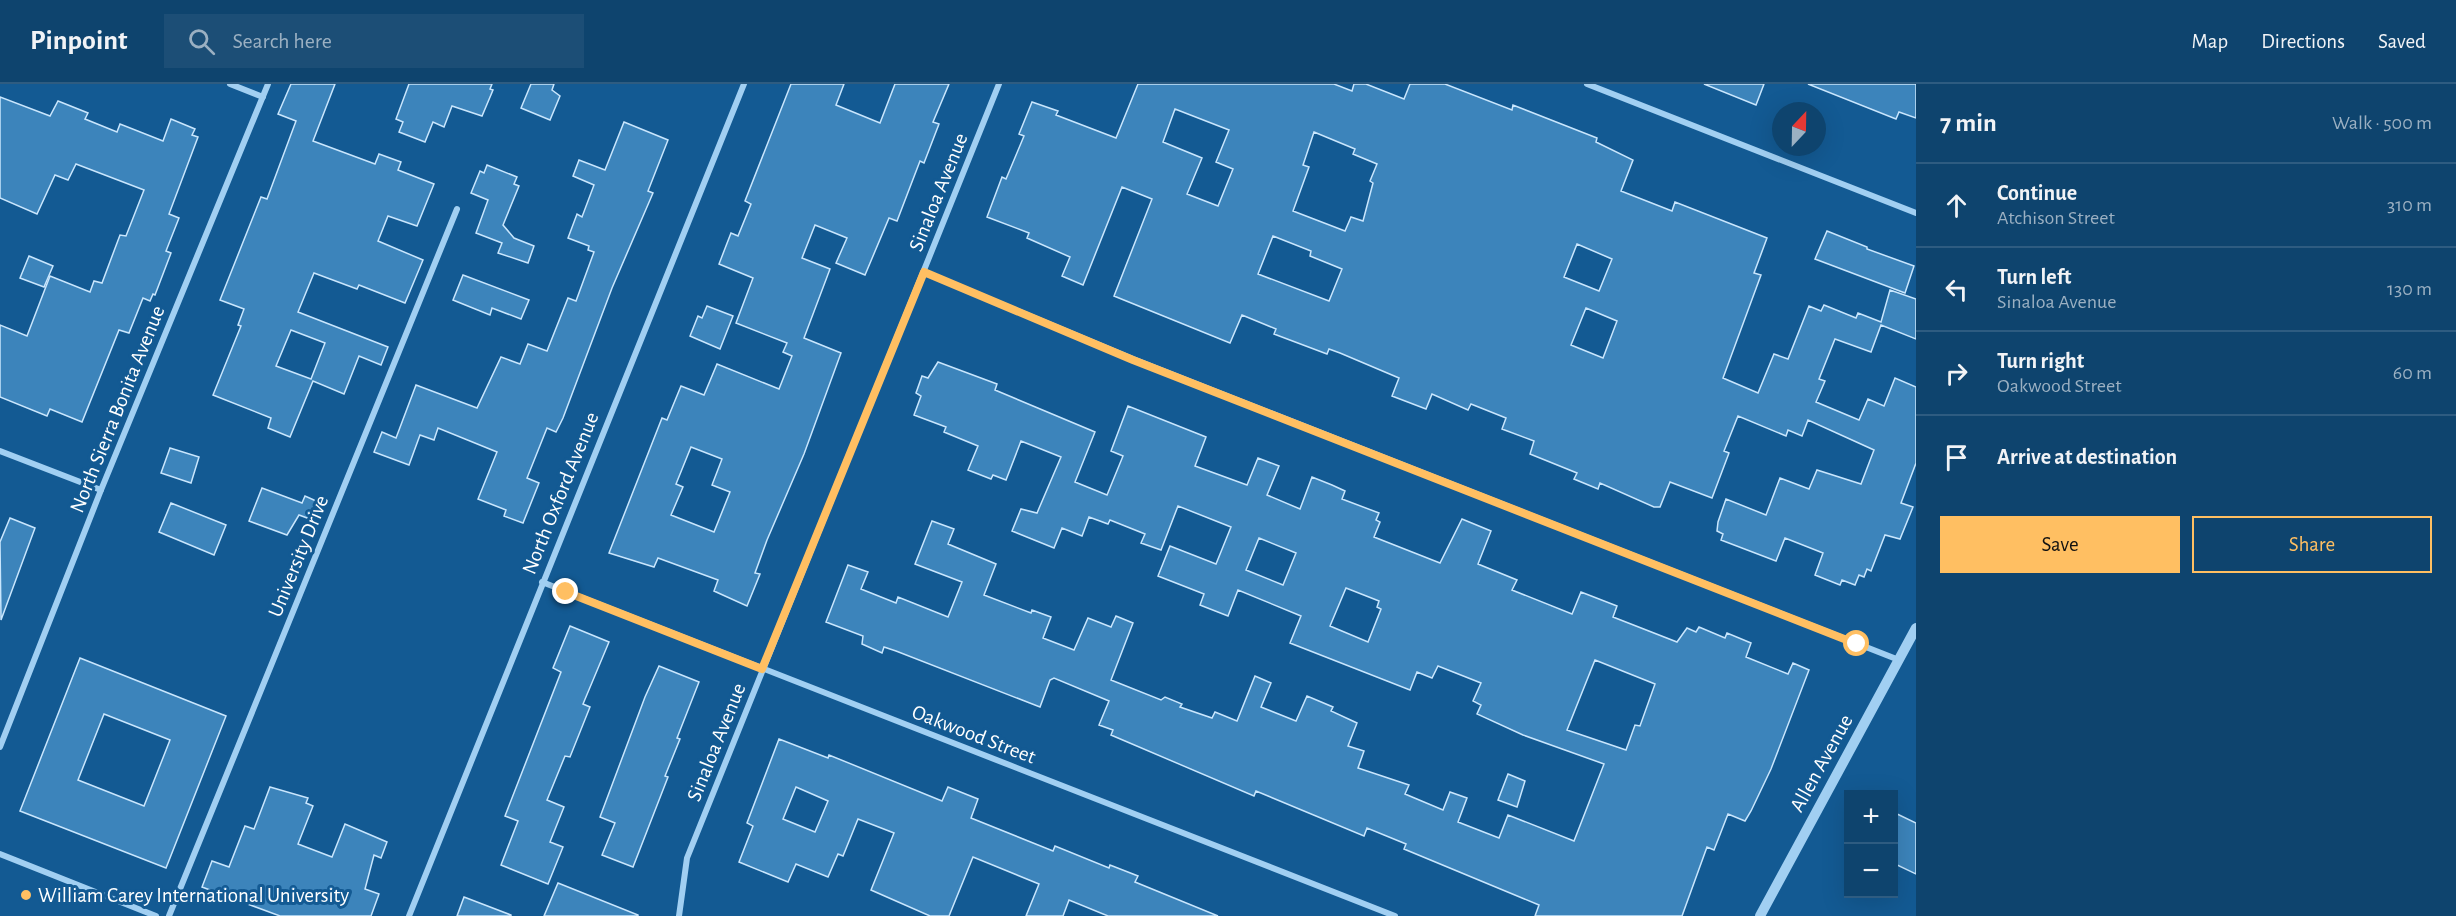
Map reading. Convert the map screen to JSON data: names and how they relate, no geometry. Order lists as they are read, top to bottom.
{
  "streets": {
    "street": [
      "Sinaloa Avenue",
      "North Sierra Bonita Avenue",
      "North Oxford Avenue",
      "University Drive",
      "Oakwood Street",
      "Allen Avenue"
    ]
  },
  "crossings": [
    ["Sinaloa Avenue", "Oakwood Street"],
    ["North Oxford Avenue", "Oakwood Street"]
  ],
  "places": ["William Carey International University"],
  "north": "top",
  "page": {
    "header": "Pinpoint",
    "search": "Search here",
    "nav": ["Map", "Directions", "Saved"],
    "heading": ["7 min", "Walk · 500 m"],
    "list": [
      ["Continue", "Atchison Street", "310 m"],
      ["Turn left", "Sinaloa Avenue", "130 m"],
      ["Turn right", "Oakwood Street", "60 m"],
      "Arrive at destination"
    ],
    "buttons": ["Save", "Share"],
    "map_buttons": ["+", "−"]
  }
}
